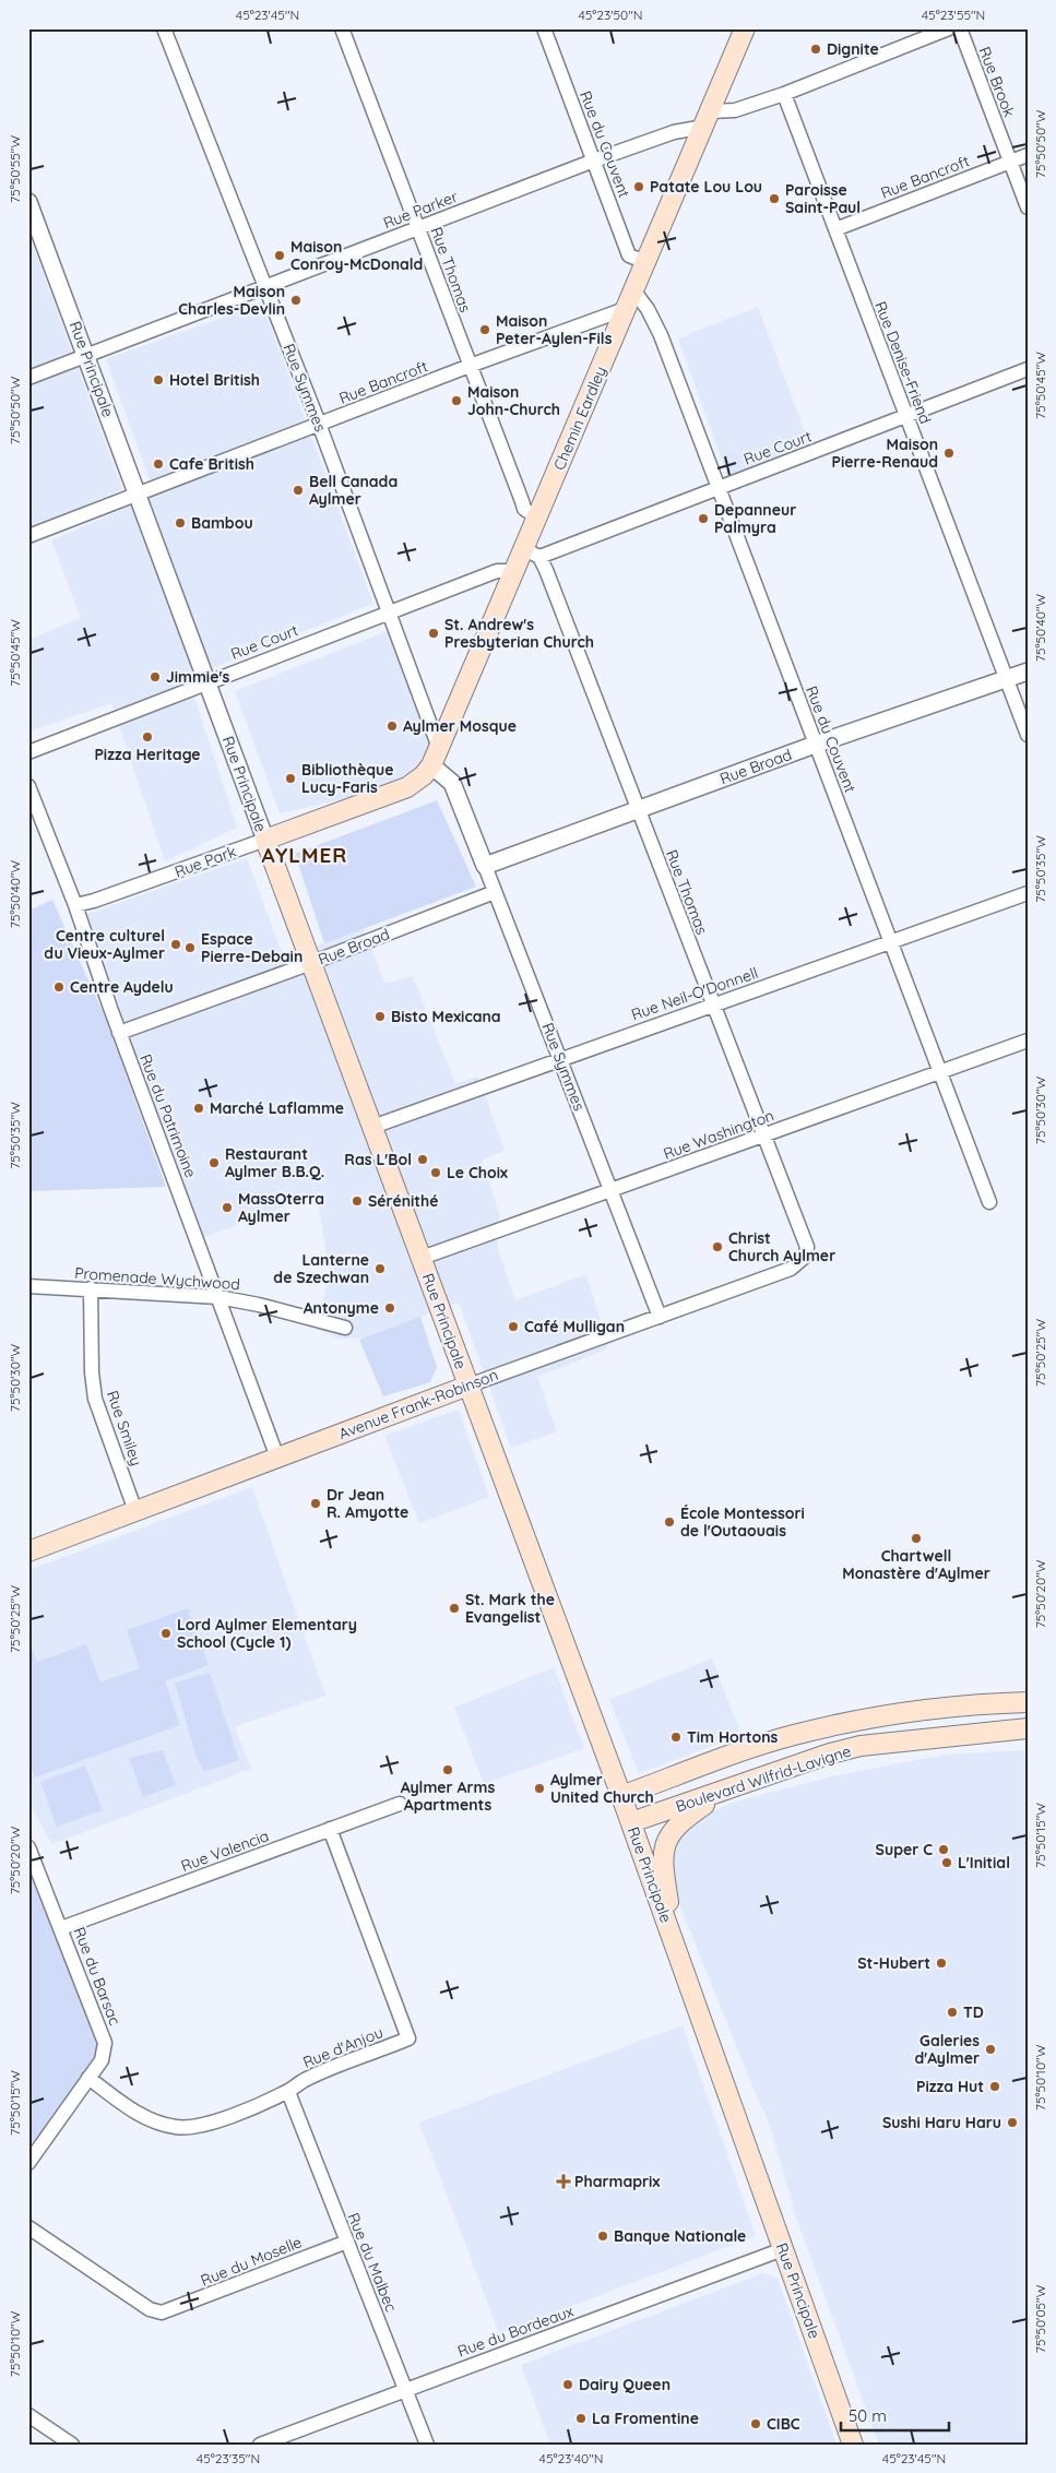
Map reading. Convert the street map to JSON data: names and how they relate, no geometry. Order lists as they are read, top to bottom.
{
  "streets": {
    "main road": [
      "Rue Principale",
      "Chemin Eardley",
      "Rue Park",
      "Avenue Frank-Robinson",
      "Boulevard Wilfrid-Lavigne"
    ],
    "street": [
      "Rue Brook",
      "Rue du Couvent",
      "Rue Bancroft",
      "Rue Parker",
      "Rue Thomas",
      "Rue Denise-Friend",
      "Rue Symmes",
      "Rue Court",
      "Rue Broad",
      "Rue Neil-O'Donnell",
      "Rue du Patrimoine",
      "Rue Washington",
      "Promenade Wychwood",
      "Rue Smiley",
      "Rue Valencia",
      "Rue du Barsac",
      "Rue d'Anjou",
      "Rue du Moselle",
      "Rue du Malbec",
      "Rue du Bordeaux"
    ]
  },
  "crossings": [
    ["Rue Brook", "Rue Bancroft"],
    ["Rue du Couvent", "Rue Bancroft"],
    ["Rue du Couvent", "Rue Parker"],
    ["Rue du Couvent", "Chemin Eardley"],
    ["Rue du Couvent", "Rue Court"],
    ["Rue du Couvent", "Rue Broad"],
    ["Rue du Couvent", "Rue Neil-O'Donnell"],
    ["Rue du Couvent", "Rue Washington"],
    ["Rue Bancroft", "Rue Thomas"],
    ["Rue Bancroft", "Rue Denise-Friend"],
    ["Rue Bancroft", "Rue Principale"],
    ["Rue Bancroft", "Rue Symmes"],
    ["Rue Bancroft", "Chemin Eardley"],
    ["Rue Parker", "Rue Thomas"],
    ["Rue Parker", "Rue Denise-Friend"],
    ["Rue Parker", "Rue Principale"],
    ["Rue Parker", "Rue Symmes"],
    ["Rue Parker", "Chemin Eardley"],
    ["Rue Thomas", "Chemin Eardley"],
    ["Rue Thomas", "Rue Court"],
    ["Rue Thomas", "Rue Broad"],
    ["Rue Thomas", "Rue Neil-O'Donnell"],
    ["Rue Thomas", "Rue Washington"],
    ["Rue Thomas", "Avenue Frank-Robinson"],
    ["Rue Denise-Friend", "Rue Court"],
    ["Rue Denise-Friend", "Rue Broad"],
    ["Rue Principale", "Rue Court"],
    ["Rue Principale", "Rue Broad"],
    ["Rue Principale", "Rue Park"],
    ["Rue Principale", "Rue Neil-O'Donnell"],
    ["Rue Principale", "Rue Washington"],
    ["Rue Principale", "Avenue Frank-Robinson"],
    ["Rue Principale", "Boulevard Wilfrid-Lavigne"],
    ["Rue Principale", "Rue du Bordeaux"],
    ["Rue Symmes", "Chemin Eardley"],
    ["Rue Symmes", "Rue Court"],
    ["Rue Symmes", "Rue Broad"],
    ["Rue Symmes", "Rue Park"],
    ["Rue Symmes", "Rue Neil-O'Donnell"],
    ["Rue Symmes", "Rue Washington"],
    ["Rue Symmes", "Avenue Frank-Robinson"],
    ["Chemin Eardley", "Rue Court"],
    ["Chemin Eardley", "Rue Park"],
    ["Rue Broad", "Rue du Patrimoine"],
    ["Rue Park", "Rue du Patrimoine"],
    ["Rue du Patrimoine", "Promenade Wychwood"],
    ["Rue du Patrimoine", "Avenue Frank-Robinson"],
    ["Promenade Wychwood", "Rue Smiley"],
    ["Avenue Frank-Robinson", "Rue Smiley"],
    ["Rue Valencia", "Rue du Barsac"],
    ["Rue Valencia", "Rue d'Anjou"],
    ["Rue du Barsac", "Rue d'Anjou"],
    ["Rue d'Anjou", "Rue du Malbec"],
    ["Rue du Moselle", "Rue du Malbec"],
    ["Rue du Malbec", "Rue du Bordeaux"]
  ],
  "districts": ["AYLMER"],
  "places": {
    "other": [
      "Dignite",
      "Patate Lou Lou",
      "Paroisse Saint-Paul",
      "Maison Conroy-McDonald",
      "Maison Charles-Devlin",
      "Maison Peter-Aylen-Fils",
      "Hotel British",
      "Maison John-Church",
      "Maison Pierre-Renaud",
      "Cafe British",
      "Bell Canada Aylmer",
      "Depanneur Palmyra",
      "Bambou",
      "St. Andrew's Presbyterian Church",
      "Jimmie's",
      "Aylmer Mosque",
      "Pizza Heritage",
      "Bibliothèque Lucy-Faris",
      "Centre culturel du Vieux-Aylmer",
      "Espace Pierre-Debain",
      "Centre Aydelu",
      "Bisto Mexicana",
      "Marché Laflamme",
      "Ras L'Bol",
      "Restaurant Aylmer B.B.Q.",
      "Le Choix",
      "Sérénithé",
      "MassOterra Aylmer",
      "Christ Church Aylmer",
      "Lanterne de Szechwan",
      "Antonyme",
      "Café Mulligan",
      "Dr Jean R. Amyotte",
      "École Montessori de l'Outaouais",
      "Chartwell Monastère d'Aylmer",
      "St. Mark the Evangelist",
      "Lord Aylmer Elementary School (Cycle 1)",
      "Tim Hortons",
      "Aylmer Arms Apartments",
      "Aylmer United Church",
      "Super C",
      "L'Initial",
      "St-Hubert",
      "TD",
      "Galeries d'Aylmer",
      "Pizza Hut",
      "Sushi Haru Haru",
      "Banque Nationale",
      "Dairy Queen",
      "La Fromentine",
      "CIBC"
    ],
    "health": ["Pharmaprix"]
  },
  "scale_bar": "50 m",
  "coordinates": [
    "45°23'45\"N",
    "45°23'50\"N",
    "45°23'55\"N",
    "75°50'50\"W",
    "75°50'55\"W",
    "75°50'45\"W",
    "75°50'40\"W",
    "75°50'35\"W",
    "75°50'30\"W",
    "75°50'25\"W",
    "75°50'20\"W",
    "75°50'15\"W",
    "75°50'10\"W",
    "75°50'05\"W",
    "45°23'35\"N",
    "45°23'40\"N"
  ]
}
